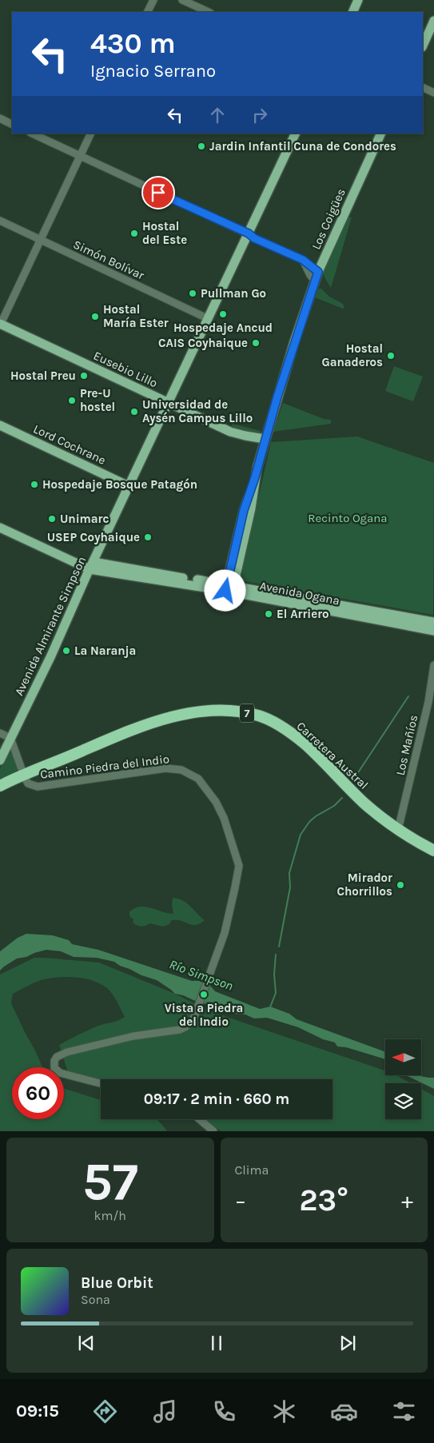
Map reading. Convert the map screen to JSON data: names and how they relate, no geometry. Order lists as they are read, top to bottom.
{
  "streets": {
    "highway": ["7", "Carretera Austral"],
    "main road": [
      "Los Coigües",
      "Eusebio Lillo",
      "Lord Cochrane",
      "Avenida Ogana",
      "Avenida Almirante Simpson"
    ],
    "street": ["Simón Bolívar", "Los Mañíos", "Camino Piedra del Indio"]
  },
  "crossings": [
    ["Los Coigües", "Eusebio Lillo"],
    ["Los Coigües", "Avenida Ogana"],
    ["Simón Bolívar", "Avenida Almirante Simpson"],
    ["Eusebio Lillo", "Avenida Almirante Simpson"],
    ["Lord Cochrane", "Avenida Almirante Simpson"],
    ["Avenida Ogana", "Avenida Almirante Simpson"],
    ["Los Mañíos", "Carretera Austral"],
    ["Carretera Austral", "Camino Piedra del Indio"]
  ],
  "water": ["Río Simpson"],
  "parks": ["Recinto Ogana"],
  "places": [
    "Jardin Infantil Cuna de Condores",
    "Hostal del Este",
    "Pullman Go",
    "Hospedaje Ancud",
    "Hostal María Ester",
    "CAIS Coyhaique",
    "Hostal Ganaderos",
    "Hostal Preu",
    "Pre-U hostel",
    "Universidad de Aysén Campus Lillo",
    "Hospedaje Bosque Patagón",
    "Unimarc",
    "USEP Coyhaique",
    "El Arriero",
    "La Naranja",
    "Mirador Chorrillos",
    "Vista a Piedra del Indio"
  ],
  "north": "left",
  "page": {
    "turn": ["430 m", "Ignacio Serrano"],
    "limit": "60",
    "trip": "09:17 · 2 min · 660 m",
    "tile": [
      ["57", "km/h"],
      "Clima"
    ],
    "heat": ["−", "23°", "+"],
    "song": ["Blue Orbit", "Sona"],
    "tabs": "09:15"
  }
}
